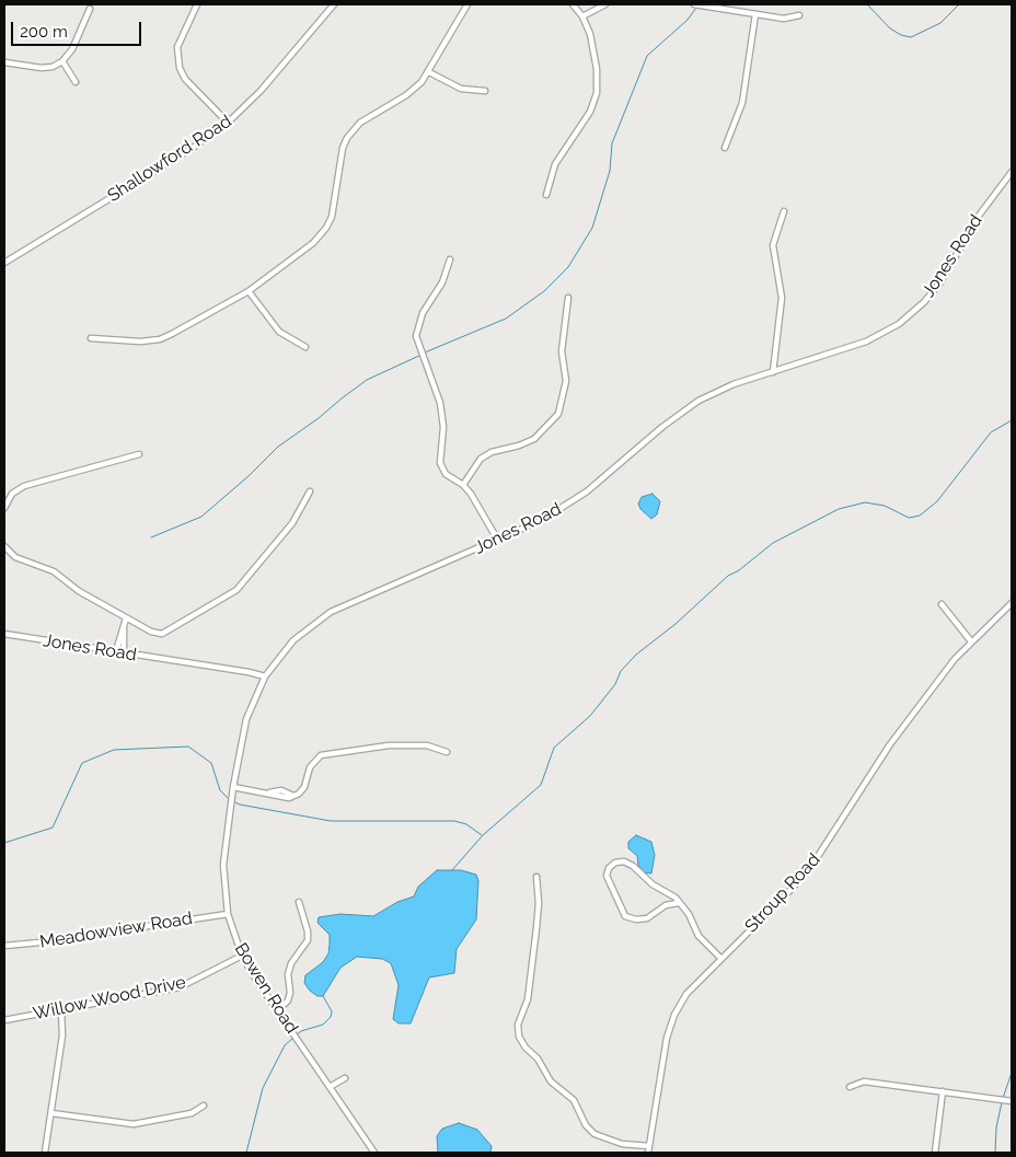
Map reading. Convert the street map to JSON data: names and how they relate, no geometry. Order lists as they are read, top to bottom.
{
  "streets": {
    "street": [
      "Shallowford Road",
      "Jones Road",
      "Stroup Road",
      "Meadowview Road",
      "Bowen Road",
      "Willow Wood Drive"
    ]
  },
  "crossings": [
    ["Jones Road", "Bowen Road"],
    ["Meadowview Road", "Bowen Road"],
    ["Bowen Road", "Willow Wood Drive"]
  ],
  "scale_bar": "200 m"
}
